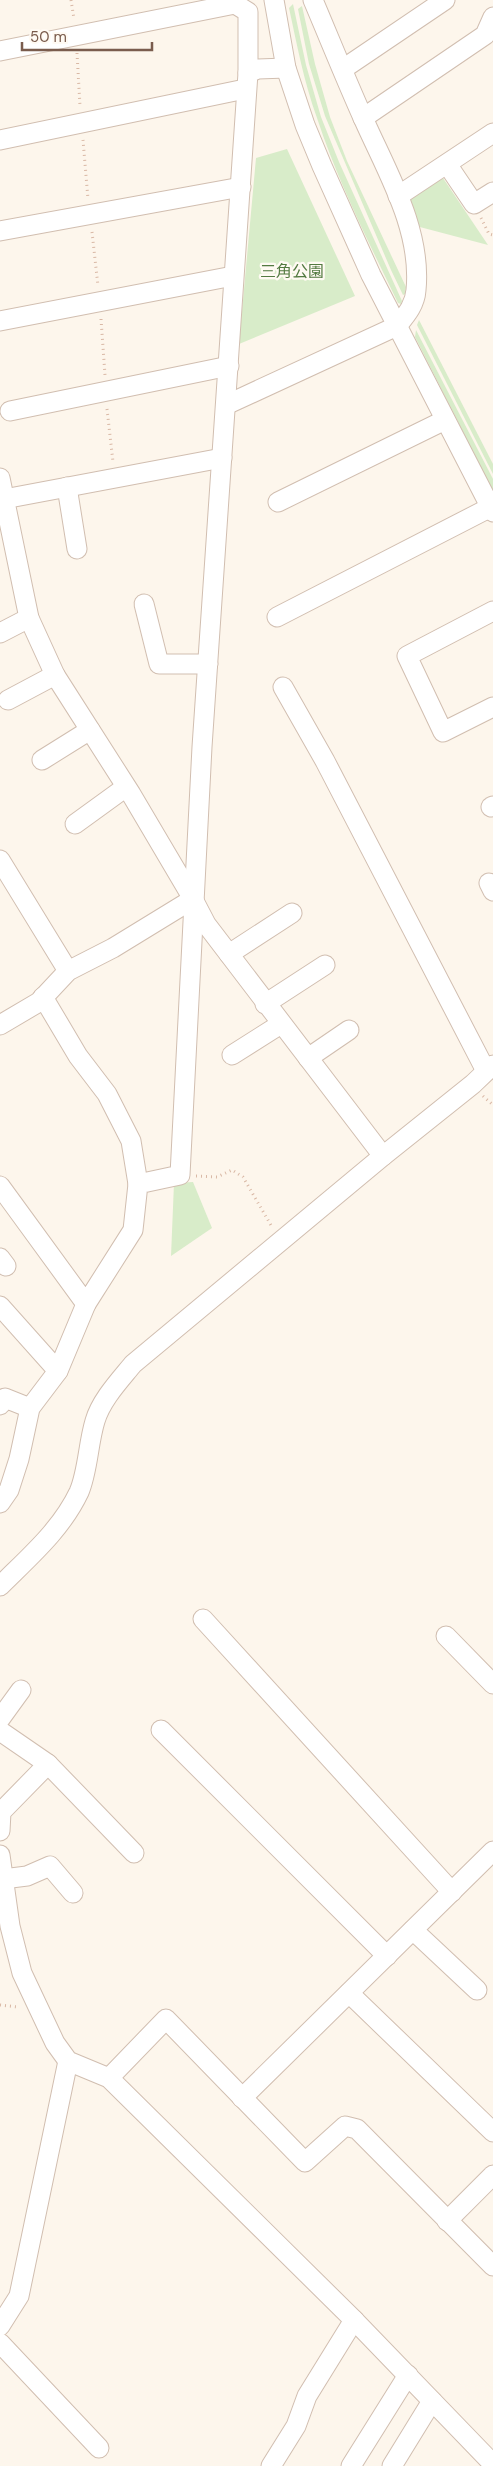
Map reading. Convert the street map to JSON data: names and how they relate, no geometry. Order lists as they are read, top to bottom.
{
  "parks": ["三角公園"],
  "scale_bar": "50 m"
}
